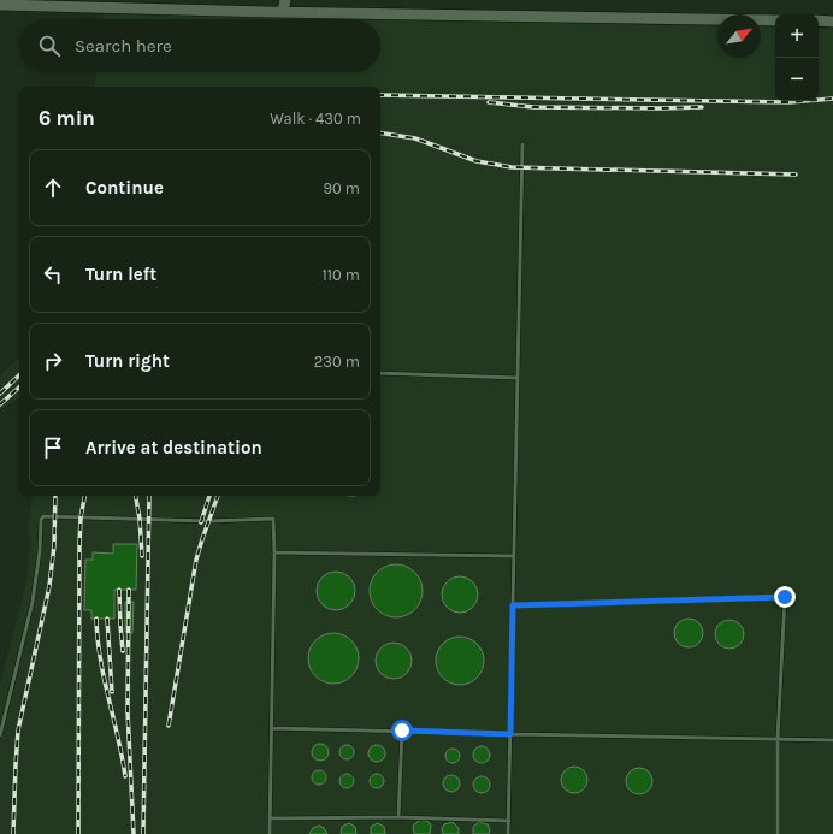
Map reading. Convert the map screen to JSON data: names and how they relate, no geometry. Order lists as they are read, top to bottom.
{
  "north": "top right",
  "page": {
    "map_buttons": ["+", "−"],
    "search": "Search here",
    "heading": ["6 min", "Walk · 430 m"],
    "list": [
      ["Continue", "90 m"],
      ["Turn left", "110 m"],
      ["Turn right", "230 m"],
      "Arrive at destination"
    ]
  }
}
